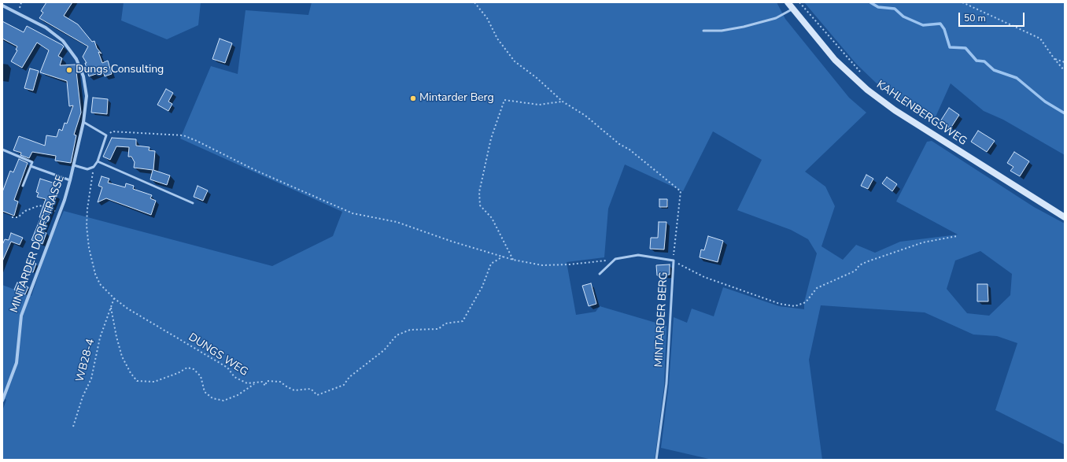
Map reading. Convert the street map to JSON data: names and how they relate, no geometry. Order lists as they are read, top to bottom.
{
  "streets": {
    "street": ["KAHLENBERGSWEG", "MINTARDER DORFSTRASSE"],
    "lane": ["MINTARDER BERG"],
    "path": ["DUNGS WEG", "WB28-4"]
  },
  "crossings": [
    ["MINTARDER DORFSTRASSE", "DUNGS WEG"],
    ["DUNGS WEG", "WB28-4"]
  ],
  "places": ["Dungs Consulting", "Mintarder Berg"],
  "scale_bar": "50 m"
}
